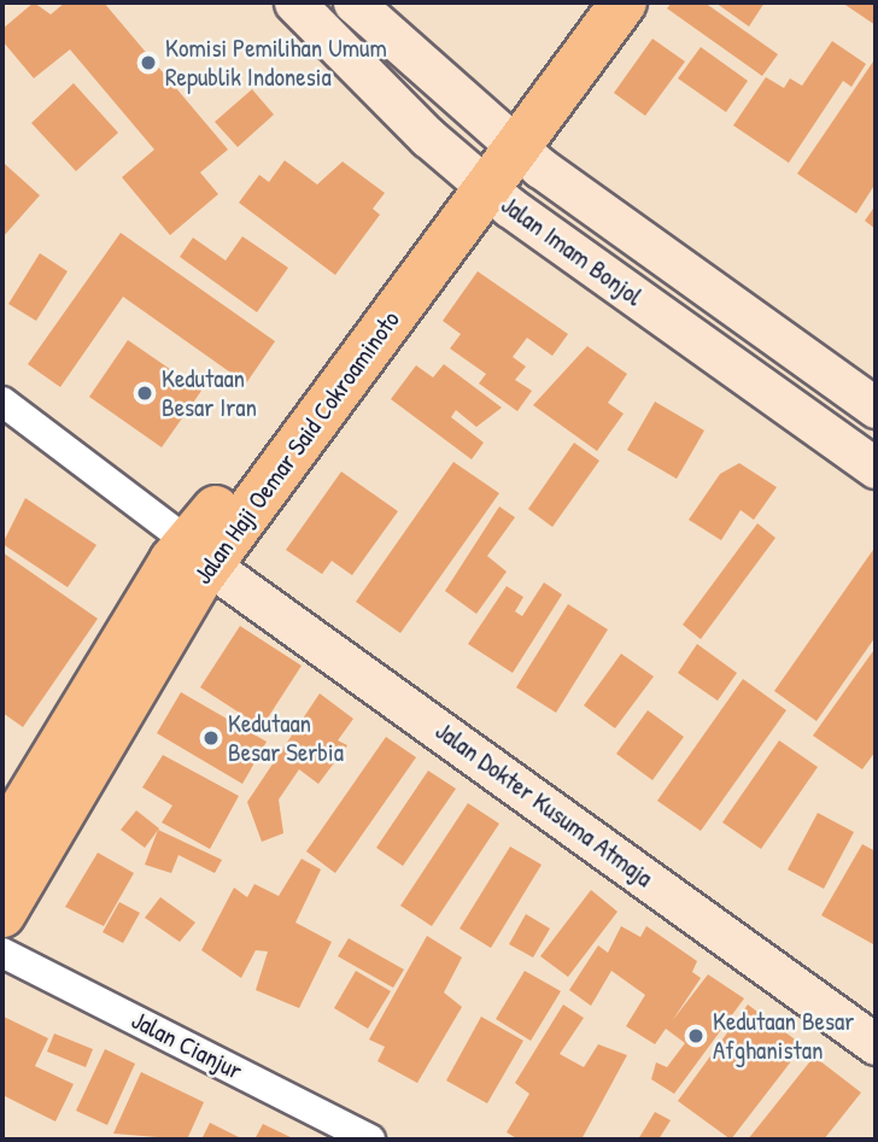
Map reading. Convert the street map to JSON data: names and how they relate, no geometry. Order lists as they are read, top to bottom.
{
  "streets": {
    "main road": ["Jalan Imam Bonjol", "Jalan Haji Oemar Said Cokroaminoto", "Jalan Dokter Kusuma Atmaja"],
    "street": ["Jalan Cianjur"]
  },
  "crossings": [
    ["Jalan Imam Bonjol", "Jalan Haji Oemar Said Cokroaminoto"],
    ["Jalan Haji Oemar Said Cokroaminoto", "Jalan Dokter Kusuma Atmaja"]
  ],
  "places": [
    "Komisi Pemilihan Umum Republik Indonesia",
    "Kedutaan Besar Iran",
    "Kedutaan Besar Serbia",
    "Kedutaan Besar Afghanistan"
  ]
}
